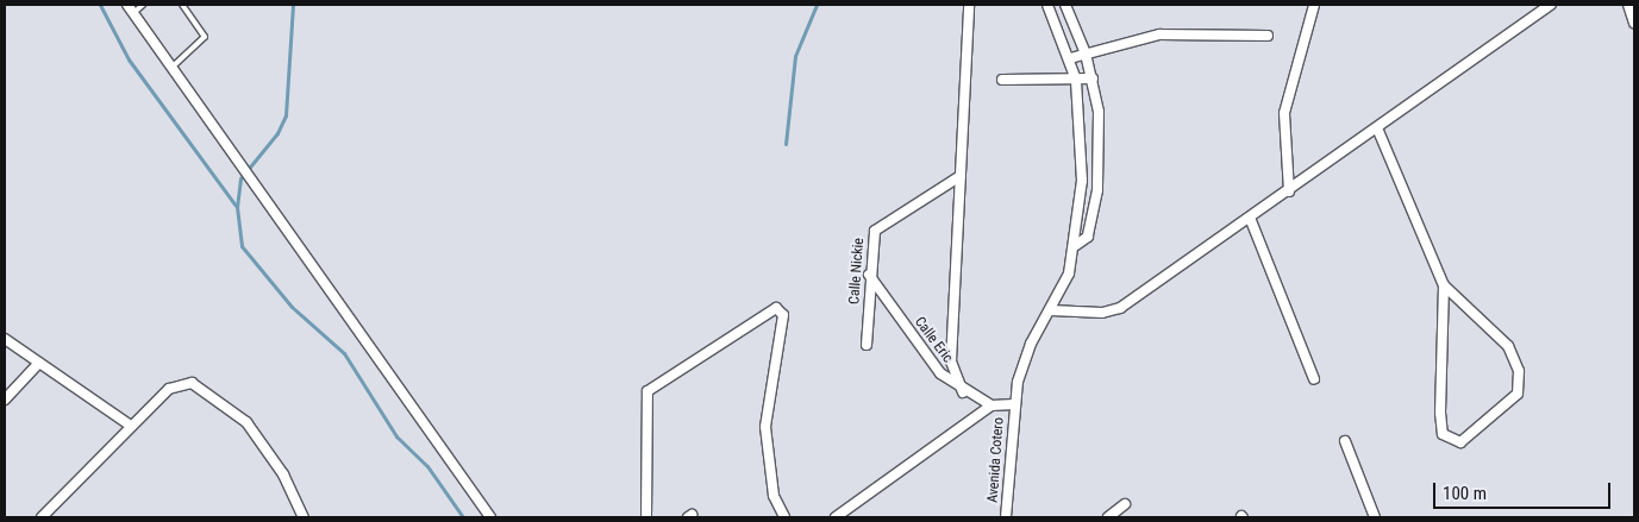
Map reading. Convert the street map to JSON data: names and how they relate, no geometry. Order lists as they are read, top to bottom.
{
  "streets": {
    "street": ["Calle Nickie", "Calle Eric", "Avenida Cotero"]
  },
  "crossings": [
    ["Calle Nickie", "Calle Eric"]
  ],
  "scale_bar": "100 m"
}
